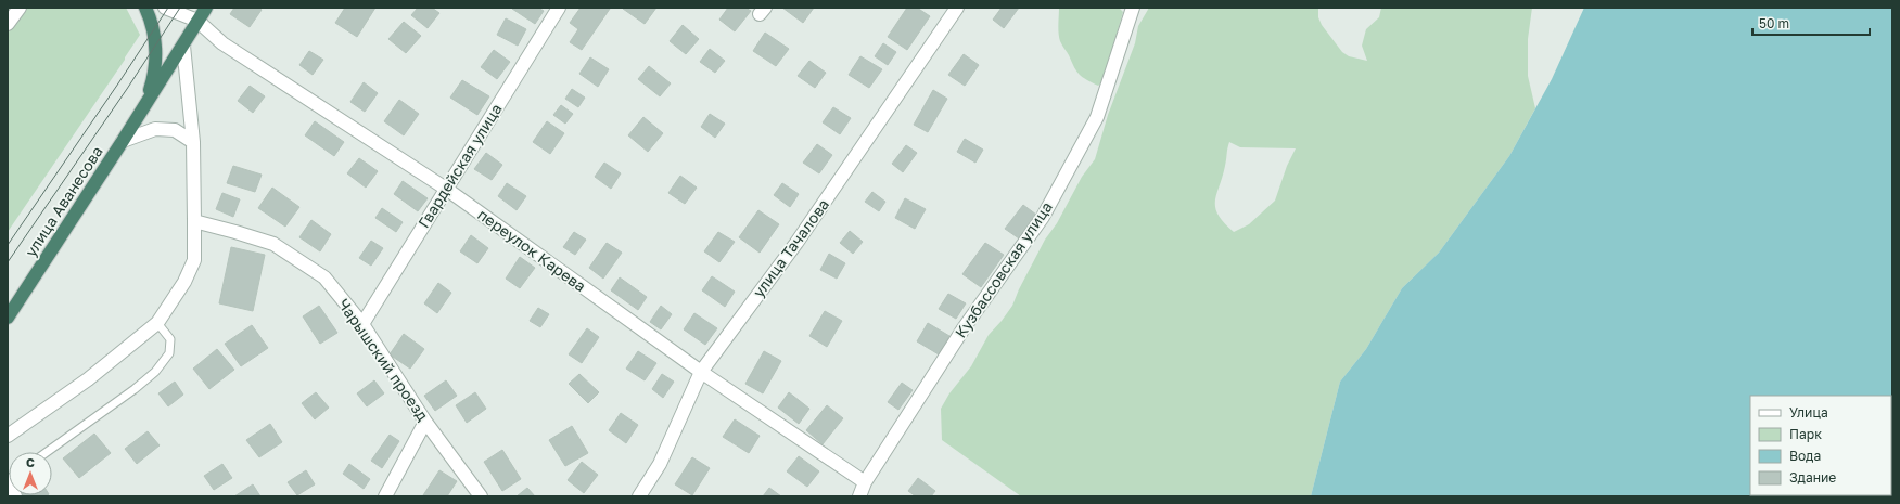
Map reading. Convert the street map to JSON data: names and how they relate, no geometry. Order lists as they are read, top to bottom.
{
  "streets": {
    "highway": ["улица Аванесова"],
    "street": [
      "Гвардейская улица",
      "улица Тачалова",
      "переулок Карева",
      "Кузбассовская улица",
      "Чарышский проезд"
    ]
  },
  "crossings": [
    ["Гвардейская улица", "переулок Карева"],
    ["Гвардейская улица", "Чарышский проезд"],
    ["улица Тачалова", "переулок Карева"],
    ["переулок Карева", "Кузбассовская улица"]
  ],
  "legend": [
    "Улица",
    "Парк",
    "Вода",
    "Здание"
  ],
  "scale_bar": "50 m",
  "north": "top"
}
